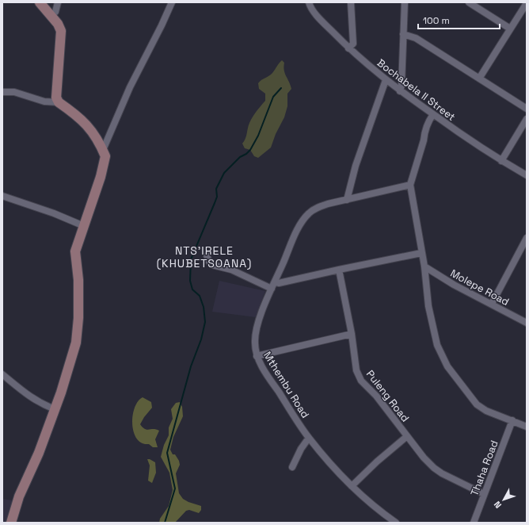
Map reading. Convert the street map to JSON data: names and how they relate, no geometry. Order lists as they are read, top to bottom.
{
  "streets": {
    "street": [
      "Bochabela II Street",
      "Molepe Road",
      "Mthembu Road",
      "Puleng Road",
      "Thaha Road"
    ]
  },
  "crossings": [
    ["Puleng Road", "Thaha Road"]
  ],
  "districts": ["NTS'IRELE (KHUBETSOANA)"],
  "scale_bar": "100 m",
  "north": "bottom left"
}
